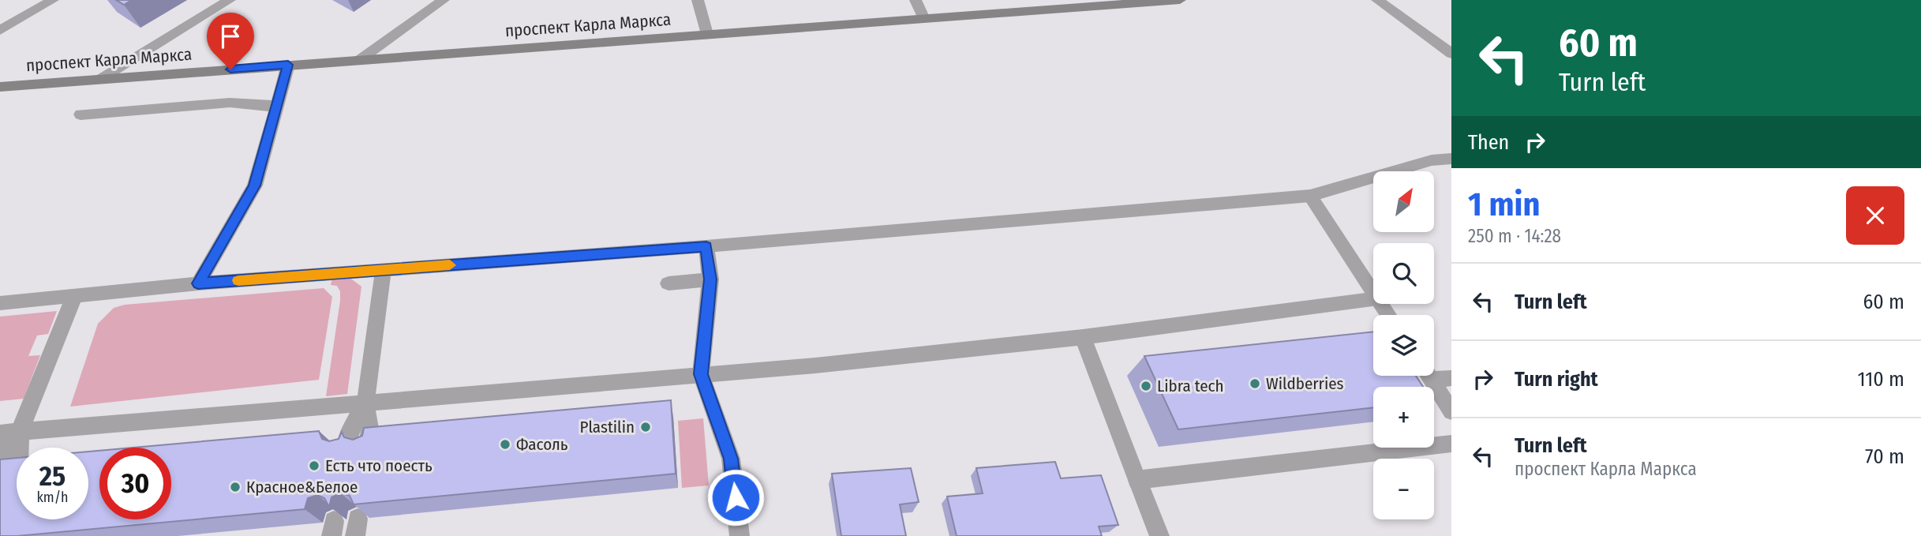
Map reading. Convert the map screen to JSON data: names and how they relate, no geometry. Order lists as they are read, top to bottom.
{
  "streets": {
    "street": ["проспект Карла Маркса"]
  },
  "places": [
    "Wildberries",
    "Libra tech",
    "Plastilin",
    "Фасоль",
    "Есть что поесть",
    "Красное&Белое"
  ],
  "north": "top right",
  "page": {
    "turn": ["60 m", "Turn left"],
    "then": "Then",
    "heading": ["1 min", "250 m · 14:28"],
    "map_buttons": ["+", "−"],
    "list": [
      {
        "name": "Turn left",
        "value": "60 m"
      },
      {
        "name": "Turn right",
        "value": "110 m"
      },
      {
        "name": "Turn left",
        "note": "проспект Карла Маркса",
        "value": "70 m"
      }
    ],
    "speed": "25 km/h",
    "limit": "30"
  }
}
